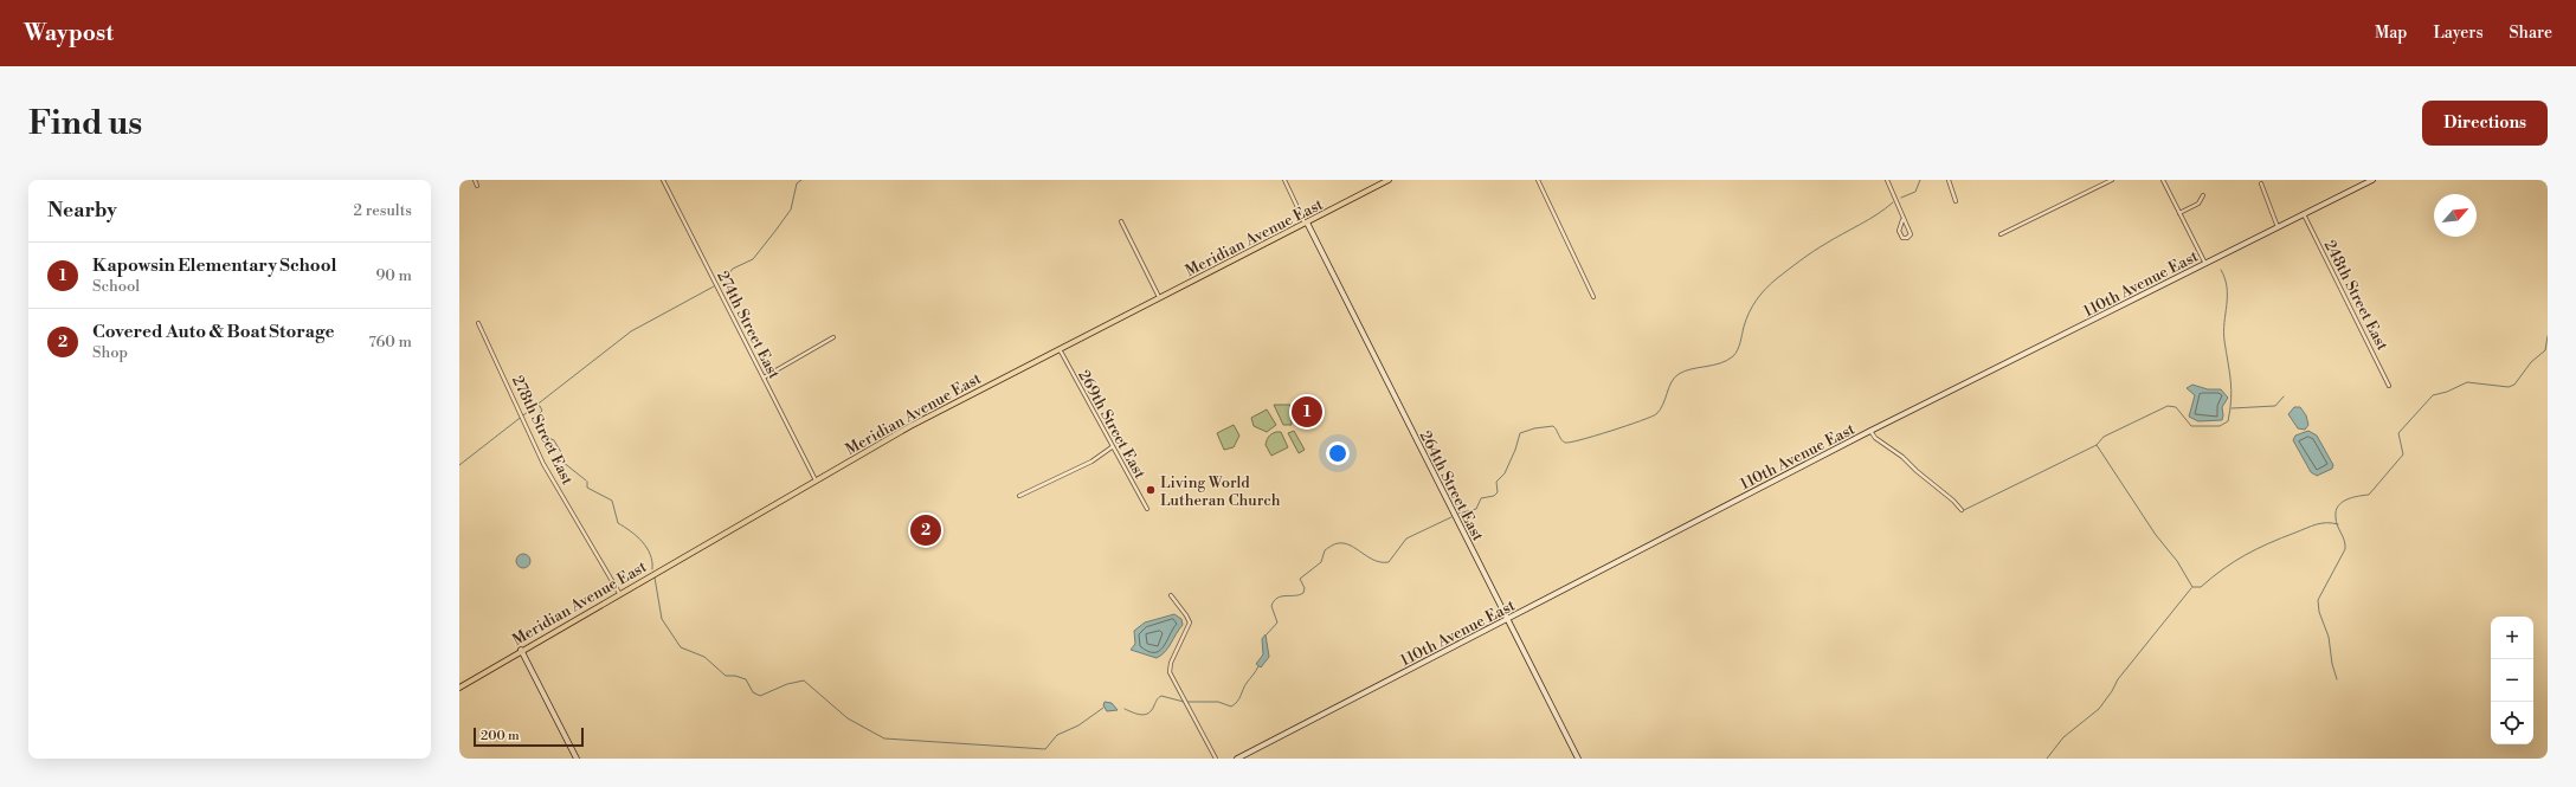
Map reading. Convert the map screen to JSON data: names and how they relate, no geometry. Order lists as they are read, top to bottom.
{
  "streets": {
    "main road": ["Meridian Avenue East"],
    "street": [
      "110th Avenue East",
      "248th Street East",
      "274th Street East",
      "269th Street East",
      "278th Street East",
      "264th Street East"
    ]
  },
  "crossings": [
    ["Meridian Avenue East", "274th Street East"],
    ["Meridian Avenue East", "269th Street East"],
    ["Meridian Avenue East", "278th Street East"],
    ["Meridian Avenue East", "264th Street East"],
    ["110th Avenue East", "248th Street East"],
    ["110th Avenue East", "264th Street East"]
  ],
  "places": ["Living World Lutheran Church"],
  "scale_bar": "200 m",
  "north": "top right",
  "page": {
    "header": "Waypost",
    "nav": ["Map", "Layers", "Share"],
    "buttons": "Directions",
    "title": "Find us",
    "heading": ["Nearby", "2 results"],
    "list": [
      {
        "mark": "1",
        "name": "Kapowsin Elementary School",
        "note": "School",
        "value": "90 m"
      },
      {
        "mark": "2",
        "name": "Covered Auto & Boat Storage",
        "note": "Shop",
        "value": "760 m"
      }
    ],
    "pins": ["1", "2"],
    "map_buttons": ["+", "−"],
    "scale": "200 m"
  }
}
